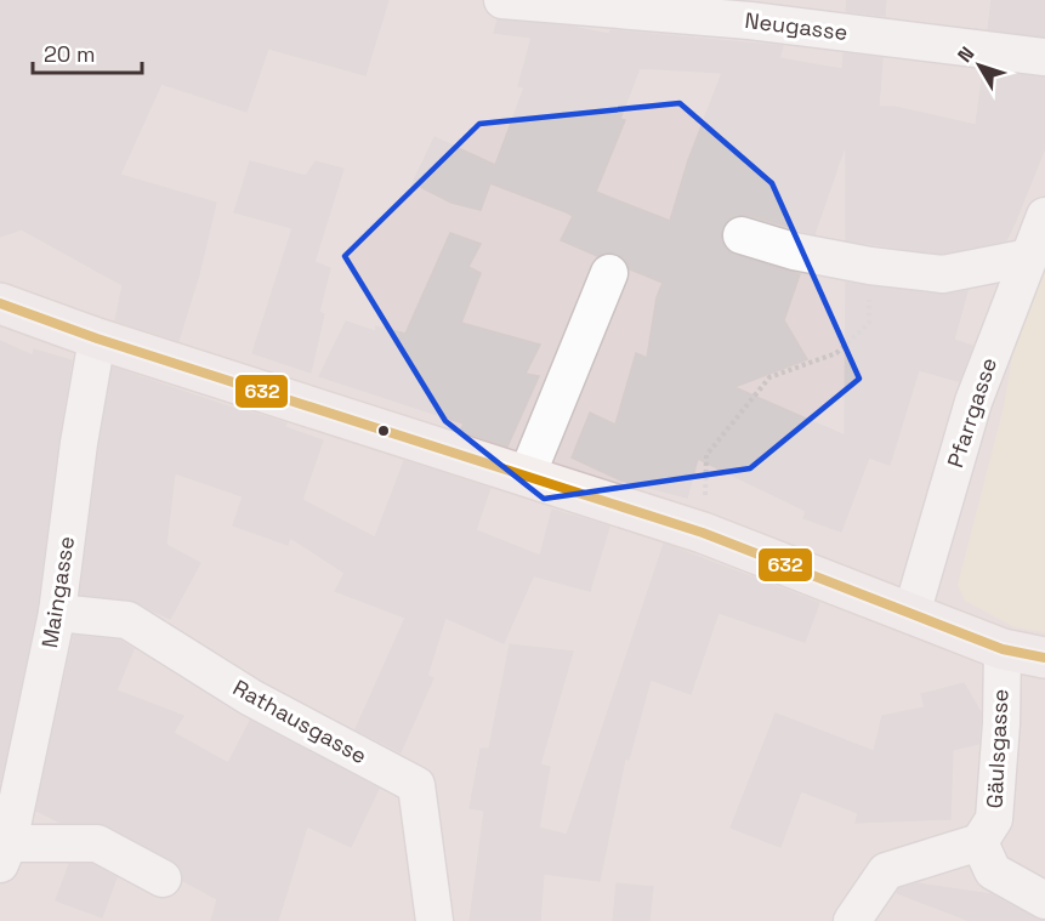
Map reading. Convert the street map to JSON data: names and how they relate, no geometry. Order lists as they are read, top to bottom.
{
  "streets": {
    "street": [
      "Neugasse",
      "Pfarrgasse",
      "Maingasse",
      "Rathausgasse",
      "Gäulsgasse"
    ]
  },
  "crossings": [
    ["Maingasse", "Rathausgasse"]
  ],
  "lines": ["transit line 632"],
  "scale_bar": "20 m",
  "north": "top left"
}
